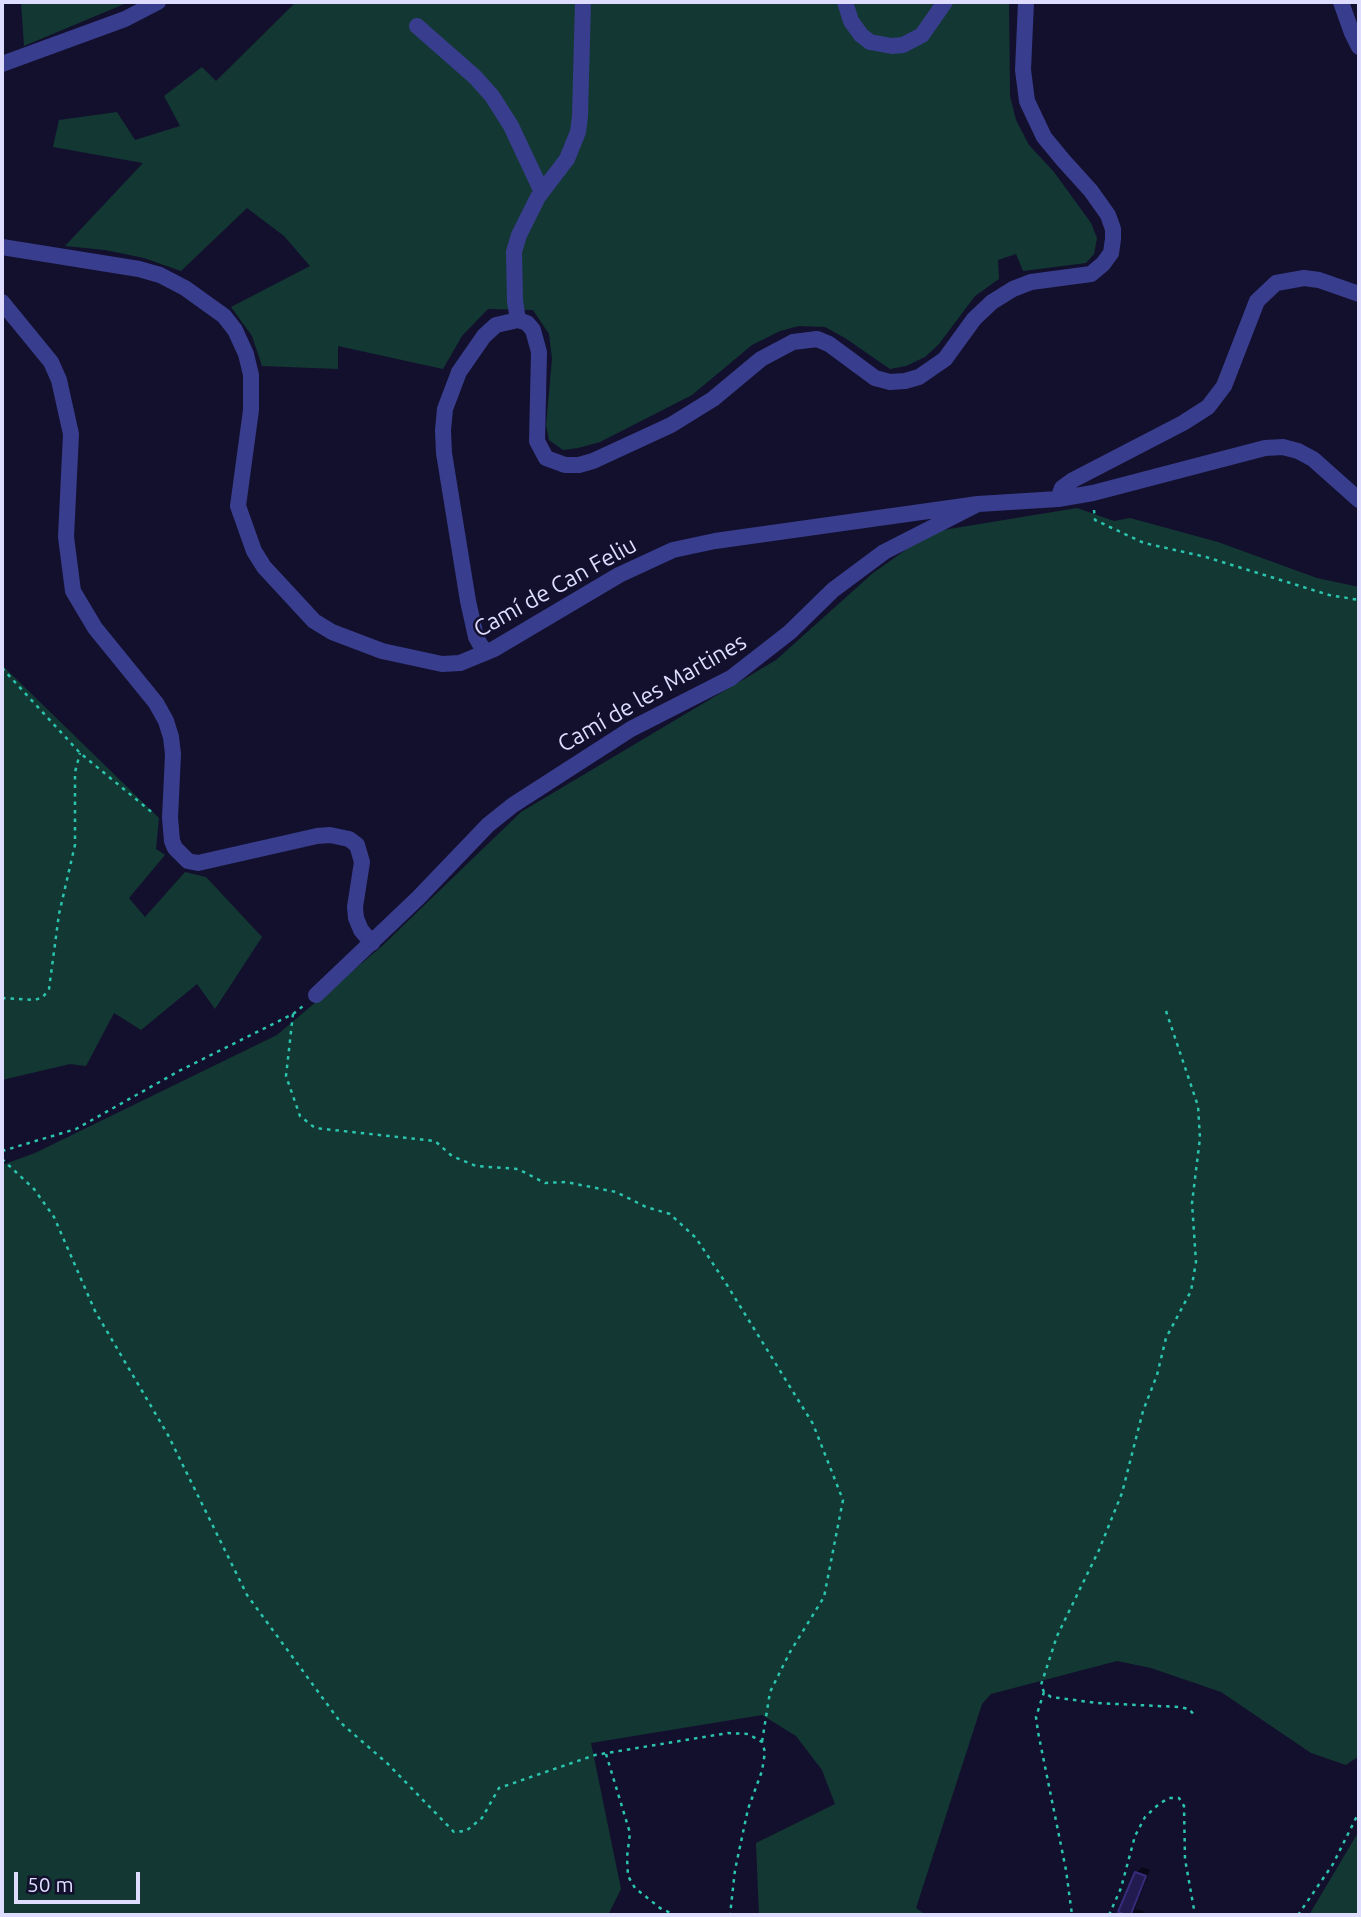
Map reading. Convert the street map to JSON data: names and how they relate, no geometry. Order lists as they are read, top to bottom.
{
  "streets": {
    "street": ["Camí de Can Feliu", "Camí de les Martines"]
  },
  "crossings": [
    ["Camí de Can Feliu", "Camí de les Martines"]
  ],
  "scale_bar": "50 m"
}
